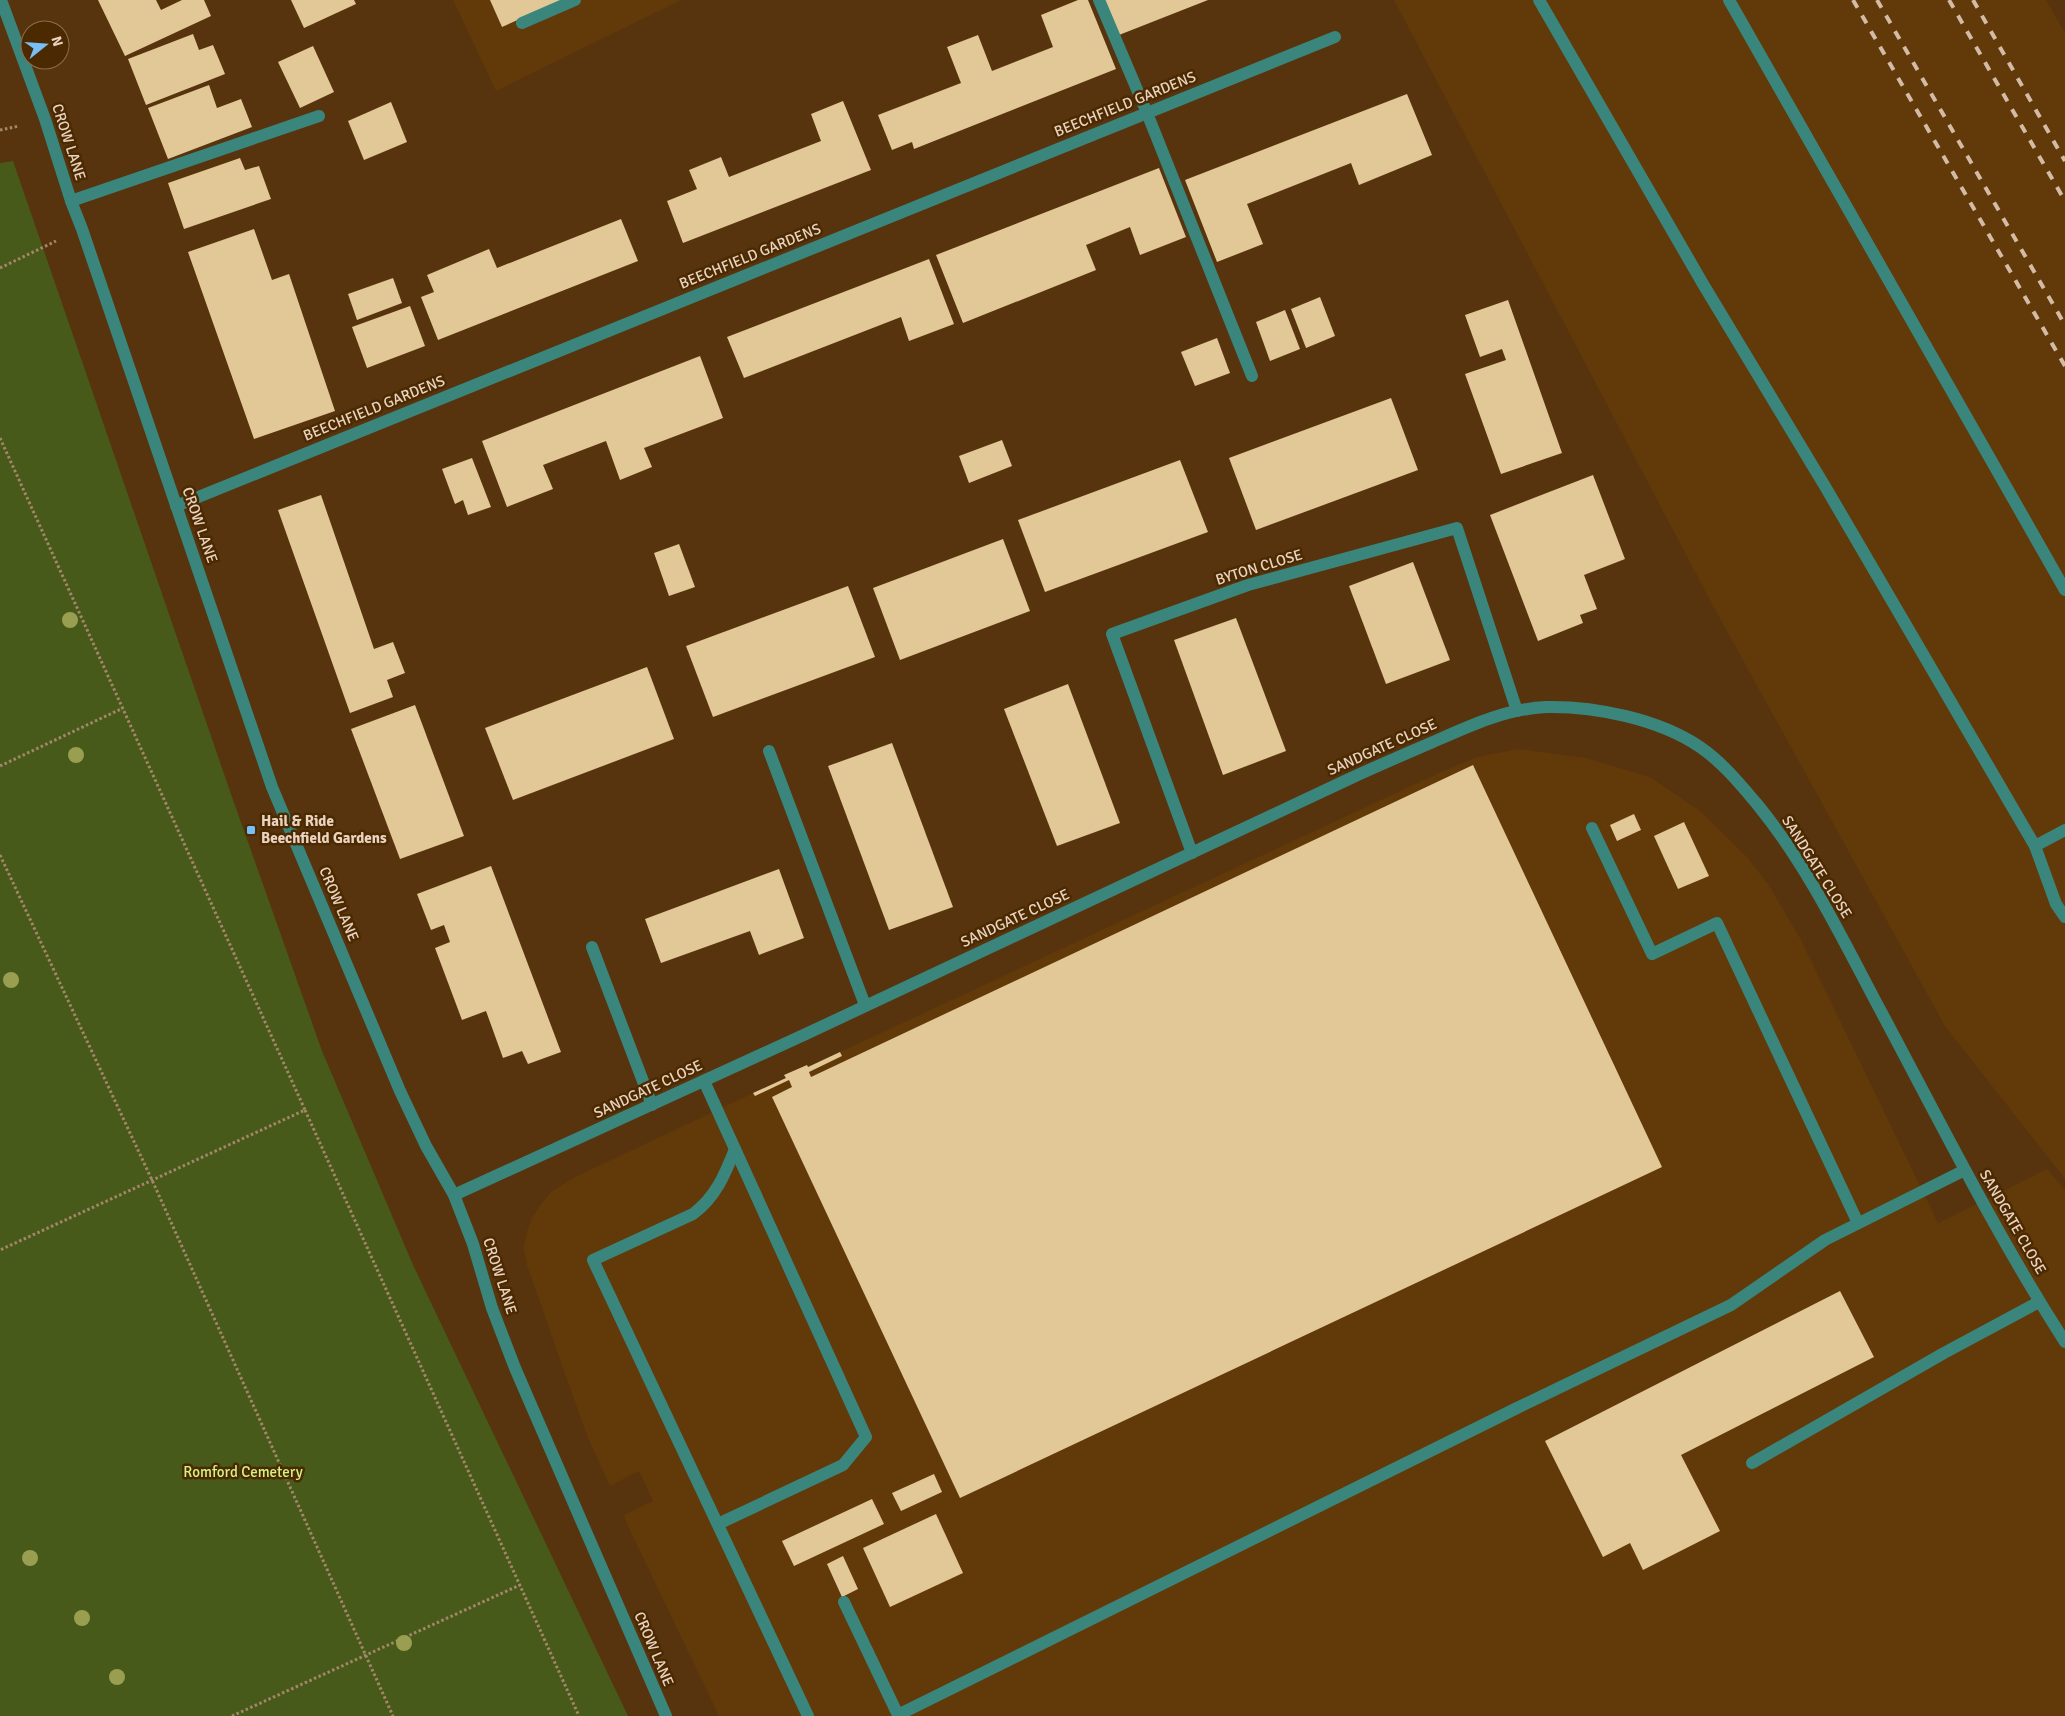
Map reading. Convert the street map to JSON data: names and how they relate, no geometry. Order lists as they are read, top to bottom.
{
  "streets": {
    "street": [
      "BEECHFIELD GARDENS",
      "CROW LANE",
      "BYTON CLOSE",
      "SANDGATE CLOSE"
    ]
  },
  "crossings": [
    ["BEECHFIELD GARDENS", "CROW LANE"],
    ["CROW LANE", "SANDGATE CLOSE"],
    ["BYTON CLOSE", "SANDGATE CLOSE"]
  ],
  "parks": ["Romford Cemetery"],
  "places": {
    "transit": ["Hail & Ride Beechfield Gardens"]
  },
  "north": "right"
}
